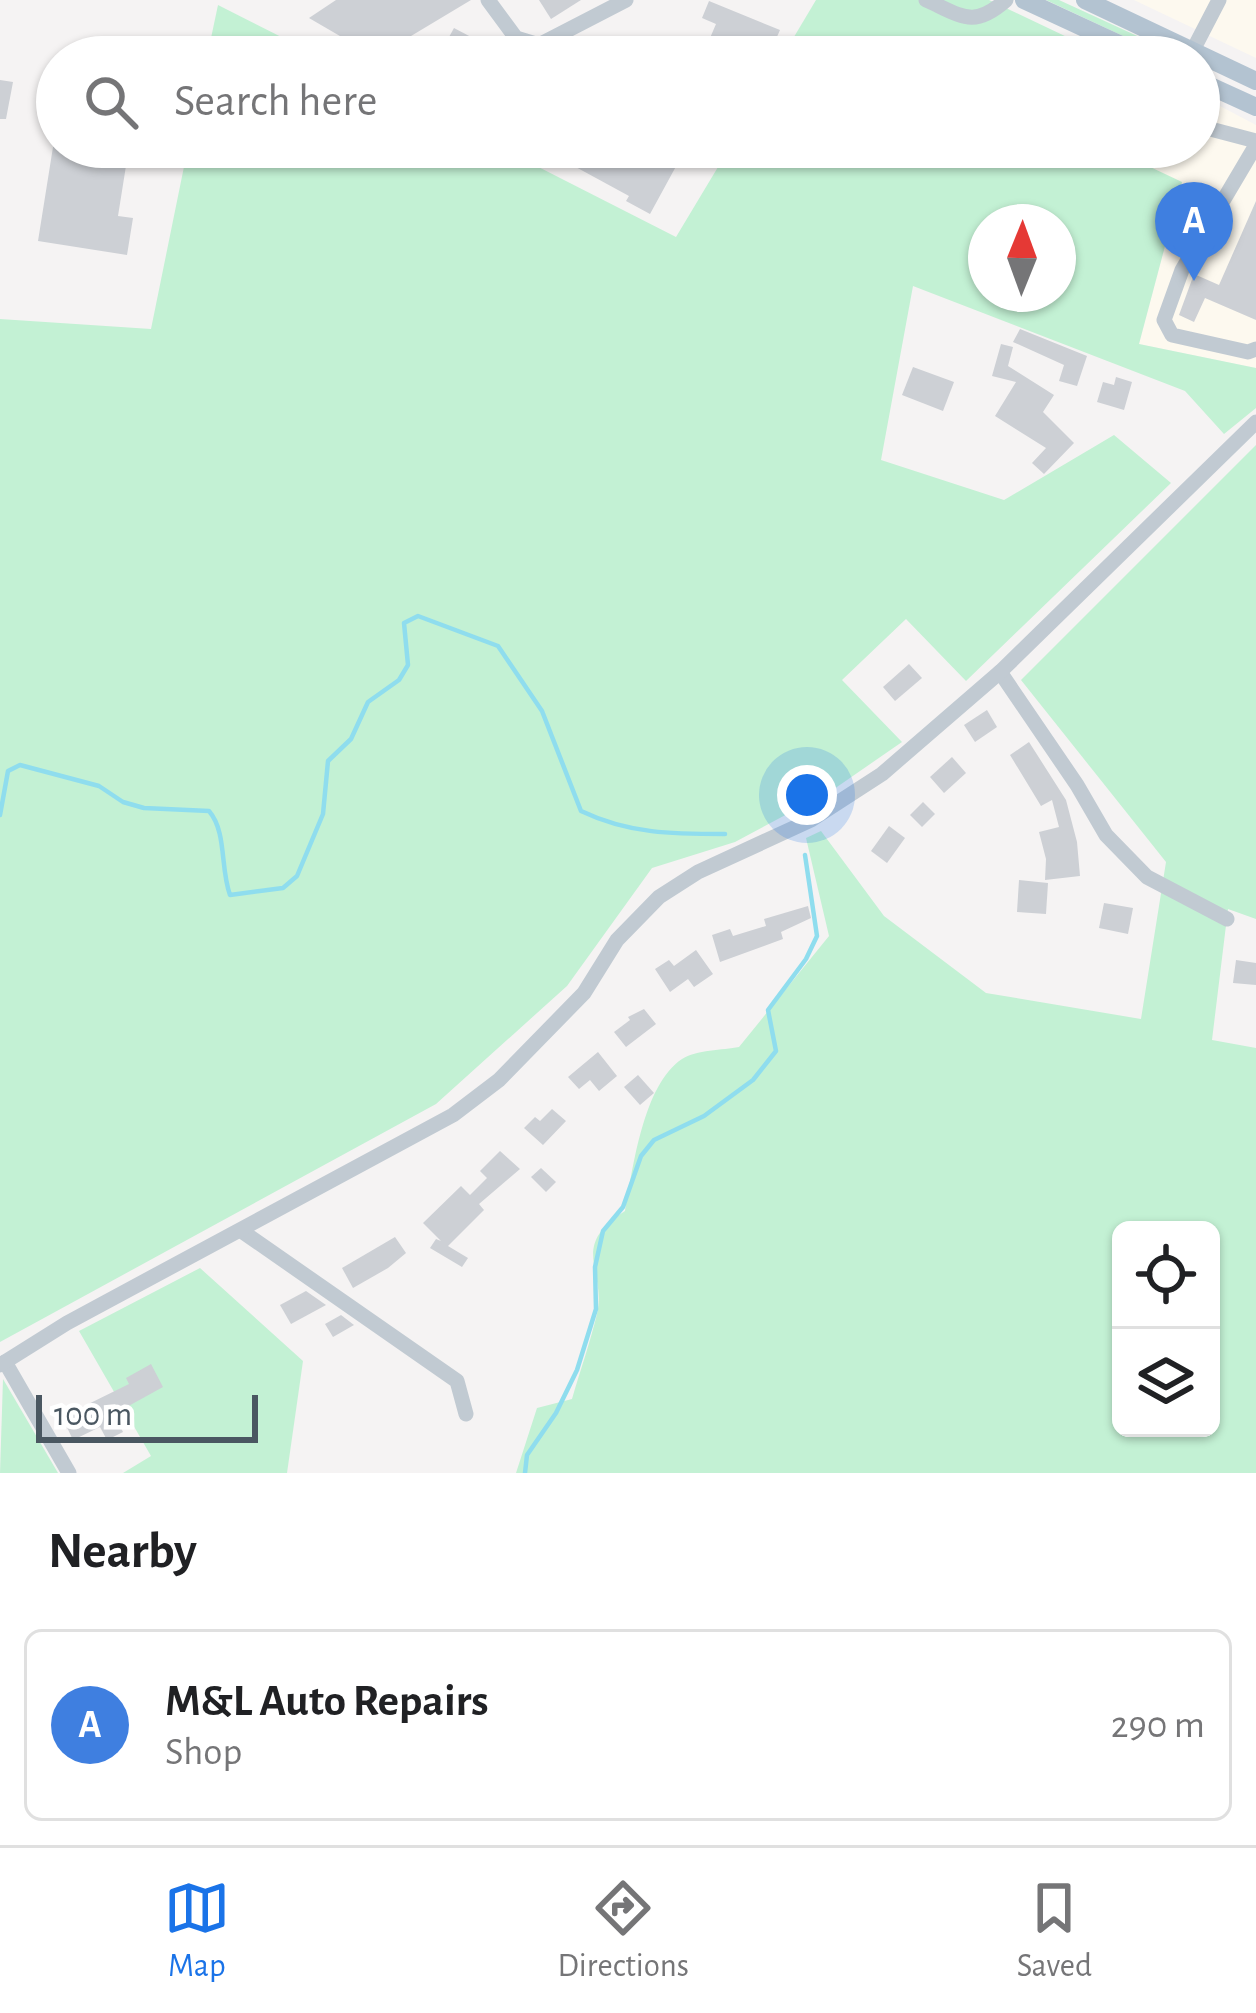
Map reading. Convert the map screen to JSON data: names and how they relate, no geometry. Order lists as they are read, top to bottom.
{
  "scale_bar": "100 m",
  "north": "top",
  "page": {
    "search": "Search here",
    "pins": "A",
    "scale": "100 m",
    "heading": "Nearby",
    "list": [
      {
        "mark": "A",
        "name": "M&L Auto Repairs",
        "note": "Shop",
        "value": "290 m"
      }
    ],
    "nav": ["Map", "Directions", "Saved"]
  }
}
